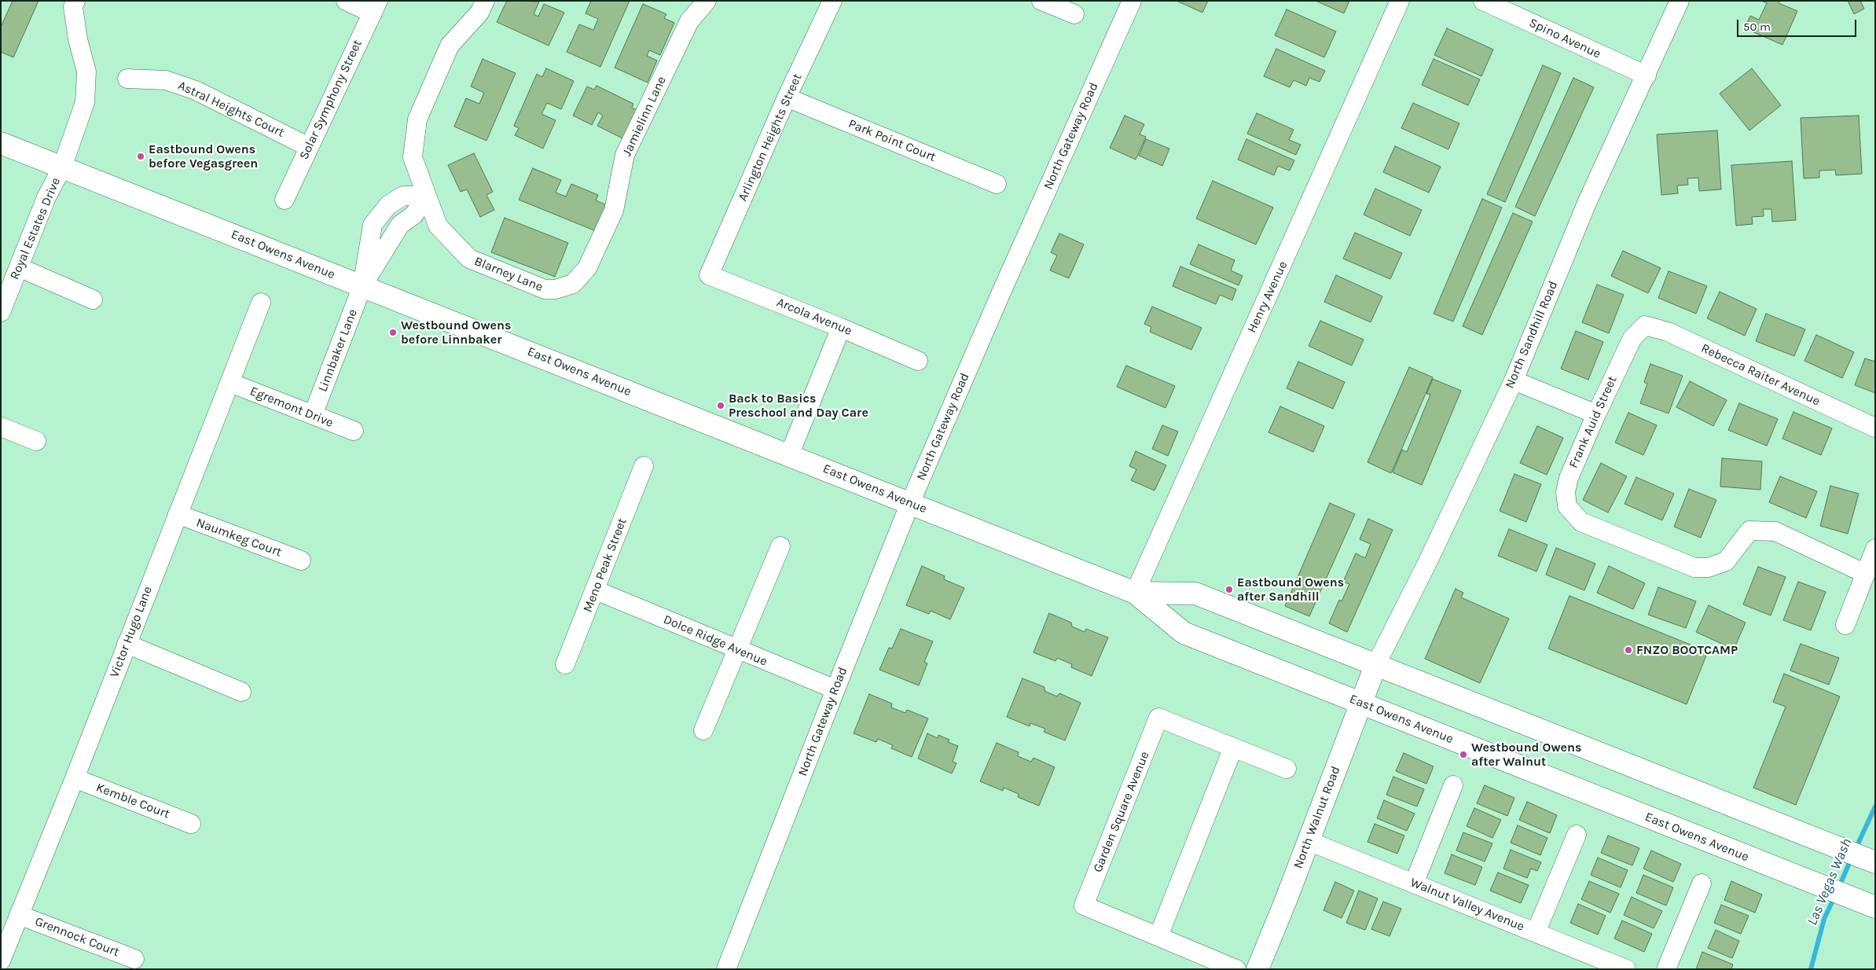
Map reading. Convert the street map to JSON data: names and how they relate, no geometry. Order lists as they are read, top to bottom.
{
  "streets": {
    "main road": ["East Owens Avenue", "North Walnut Road"],
    "street": [
      "Spino Avenue",
      "Solar Symphony Street",
      "Astral Heights Court",
      "Jamielinn Lane",
      "North Gateway Road",
      "Arlington Heights Street",
      "Park Point Court",
      "Royal Estates Drive",
      "Blarney Lane",
      "Henry Avenue",
      "Arcola Avenue",
      "North Sandhill Road",
      "Linnbaker Lane",
      "Rebecca Raiter Avenue",
      "Egremont Drive",
      "Frank Auid Street",
      "Naumkeg Court",
      "Meno Peak Street",
      "Victor Hugo Lane",
      "Dolce Ridge Avenue",
      "Kemble Court",
      "Garden Square Avenue",
      "Walnut Valley Avenue",
      "Grennock Court"
    ]
  },
  "crossings": [
    ["Spino Avenue", "North Sandhill Road"],
    ["Solar Symphony Street", "Astral Heights Court"],
    ["Jamielinn Lane", "Blarney Lane"],
    ["North Gateway Road", "East Owens Avenue"],
    ["North Gateway Road", "Dolce Ridge Avenue"],
    ["Arlington Heights Street", "Park Point Court"],
    ["Arlington Heights Street", "Arcola Avenue"],
    ["Royal Estates Drive", "East Owens Avenue"],
    ["East Owens Avenue", "Henry Avenue"],
    ["East Owens Avenue", "North Sandhill Road"],
    ["East Owens Avenue", "Linnbaker Lane"],
    ["East Owens Avenue", "North Walnut Road"],
    ["Blarney Lane", "Linnbaker Lane"],
    ["North Sandhill Road", "North Walnut Road"],
    ["Linnbaker Lane", "Egremont Drive"],
    ["Rebecca Raiter Avenue", "Frank Auid Street"],
    ["Egremont Drive", "Victor Hugo Lane"],
    ["Naumkeg Court", "Victor Hugo Lane"],
    ["Meno Peak Street", "Dolce Ridge Avenue"],
    ["Victor Hugo Lane", "Kemble Court"],
    ["Victor Hugo Lane", "Grennock Court"],
    ["North Walnut Road", "Walnut Valley Avenue"]
  ],
  "water": ["Las Vegas Wash"],
  "places": [
    "Eastbound Owens before Vegasgreen",
    "Westbound Owens before Linnbaker",
    "Back to Basics Preschool and Day Care",
    "Eastbound Owens after Sandhill",
    "FNZO BOOTCAMP",
    "Westbound Owens after Walnut"
  ],
  "scale_bar": "50 m"
}
